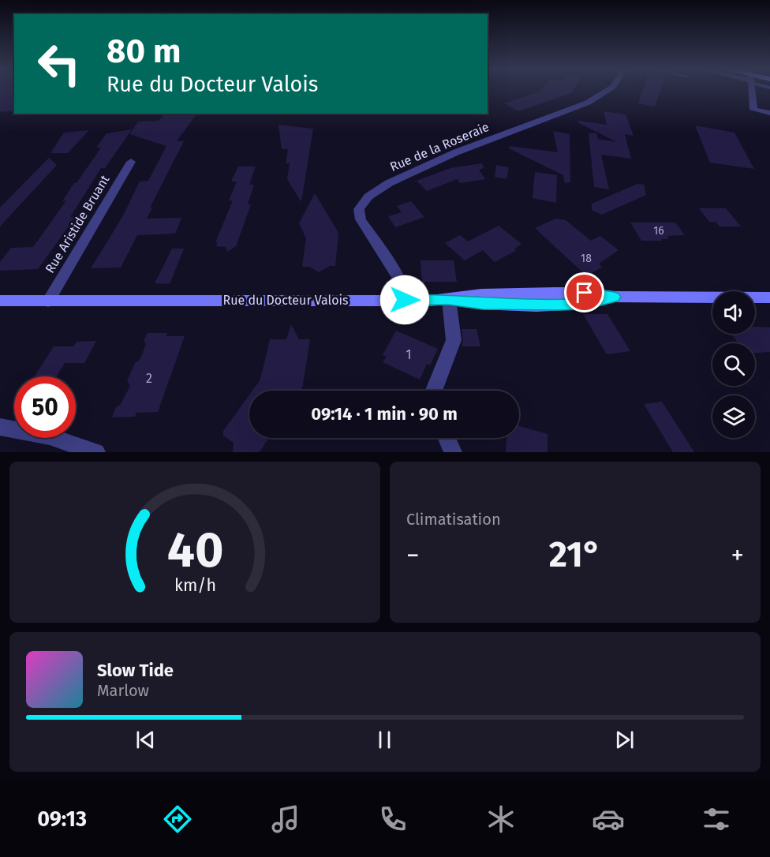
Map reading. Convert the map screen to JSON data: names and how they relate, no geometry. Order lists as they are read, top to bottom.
{
  "streets": {
    "main road": ["Rue du Docteur Valois"],
    "street": ["Rue de la Roseraie", "Rue Aristide Bruant"]
  },
  "crossings": [
    ["Rue de la Roseraie", "Rue du Docteur Valois"],
    ["Rue Aristide Bruant", "Rue du Docteur Valois"]
  ],
  "house_numbers": [
    "16",
    "18",
    "1",
    "2"
  ],
  "page": {
    "turn": ["80 m", "Rue du Docteur Valois"],
    "limit": "50",
    "trip": "09:14 · 1 min · 90 m",
    "tile": "Climatisation",
    "heat": ["−", "21°", "+"],
    "song": ["Slow Tide", "Marlow"],
    "tabs": "09:13",
    "gauge": ["40", "km/h"]
  }
}
